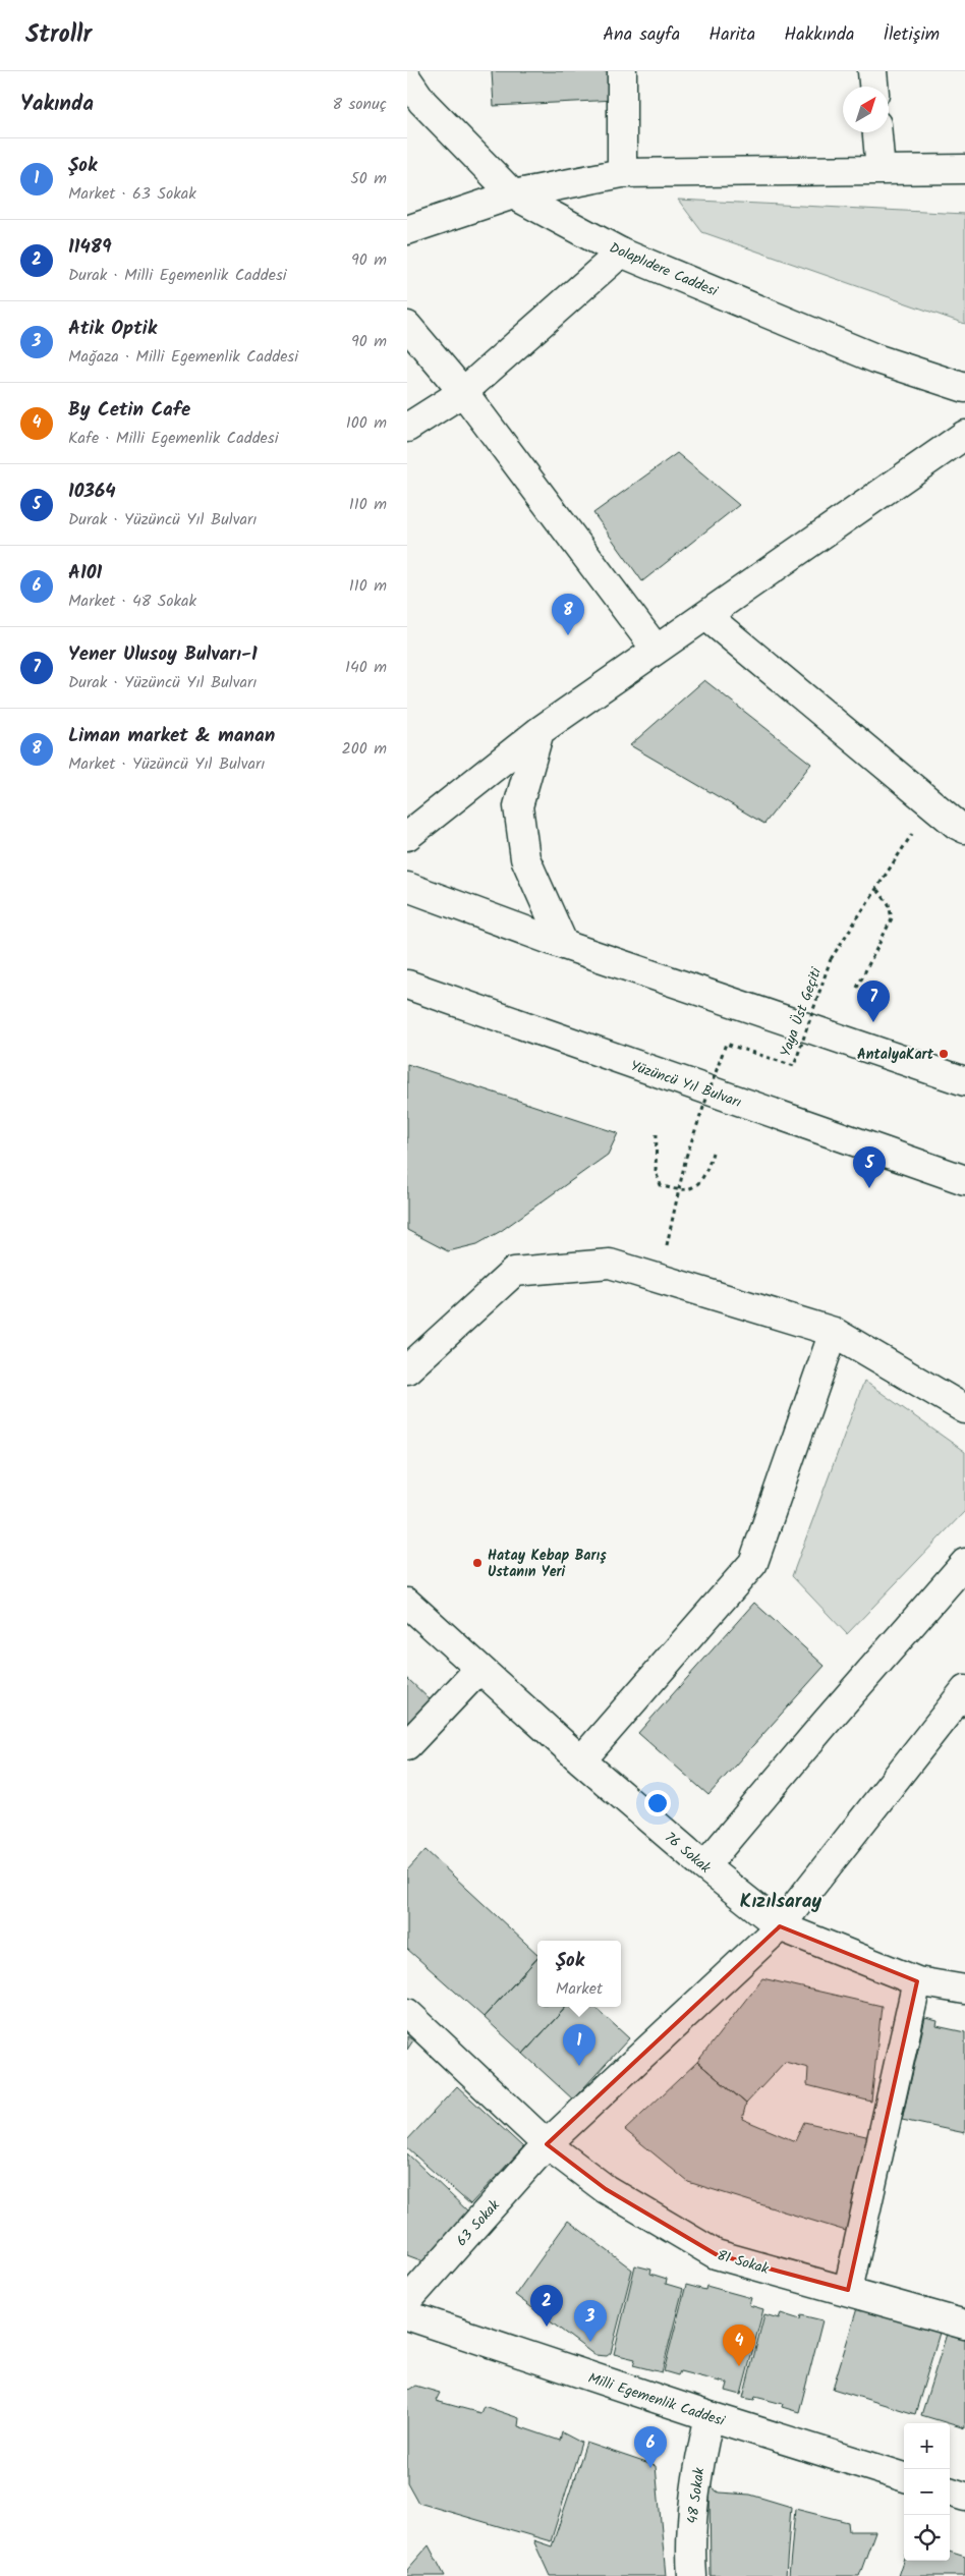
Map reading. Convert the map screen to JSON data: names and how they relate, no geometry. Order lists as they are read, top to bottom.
{
  "streets": {
    "street": [
      "Dolaplıdere Caddesi",
      "Yüzüncü Yıl Bulvarı",
      "76 Sokak",
      "63 Sokak",
      "81 Sokak",
      "Milli Egemenlik Caddesi",
      "48 Sokak"
    ],
    "path": ["Yaya Üst Geçiti"]
  },
  "crossings": [
    ["76 Sokak", "63 Sokak"],
    ["63 Sokak", "81 Sokak"],
    ["Milli Egemenlik Caddesi", "48 Sokak"]
  ],
  "districts": ["Kızılsaray"],
  "places": ["AntalyaKart", "Hatay Kebap Barış Ustanın Yeri"],
  "north": "top right",
  "page": {
    "header": "Strollr",
    "nav": [
      "Ana sayfa",
      "Harita",
      "Hakkında",
      "İletişim"
    ],
    "heading": ["Yakında", "8 sonuç"],
    "list": [
      {
        "mark": "1",
        "name": "Şok",
        "note": "Market · 63 Sokak",
        "value": "50 m"
      },
      {
        "mark": "2",
        "name": "11489",
        "note": "Durak · Milli Egemenlik Caddesi",
        "value": "90 m"
      },
      {
        "mark": "3",
        "name": "Atik Optik",
        "note": "Mağaza · Milli Egemenlik Caddesi",
        "value": "90 m"
      },
      {
        "mark": "4",
        "name": "By Cetin Cafe",
        "note": "Kafe · Milli Egemenlik Caddesi",
        "value": "100 m"
      },
      {
        "mark": "5",
        "name": "10364",
        "note": "Durak · Yüzüncü Yıl Bulvarı",
        "value": "110 m"
      },
      {
        "mark": "6",
        "name": "A101",
        "note": "Market · 48 Sokak",
        "value": "110 m"
      },
      {
        "mark": "7",
        "name": "Yener Ulusoy Bulvarı-1",
        "note": "Durak · Yüzüncü Yıl Bulvarı",
        "value": "140 m"
      },
      {
        "mark": "8",
        "name": "Liman market & manan",
        "note": "Market · Yüzüncü Yıl Bulvarı",
        "value": "200 m"
      }
    ],
    "pins": [
      "8",
      "7",
      "5",
      "1",
      "2",
      "3",
      "4",
      "6"
    ],
    "popup": ["Şok", "Market"],
    "map_buttons": ["+", "−"]
  }
}
